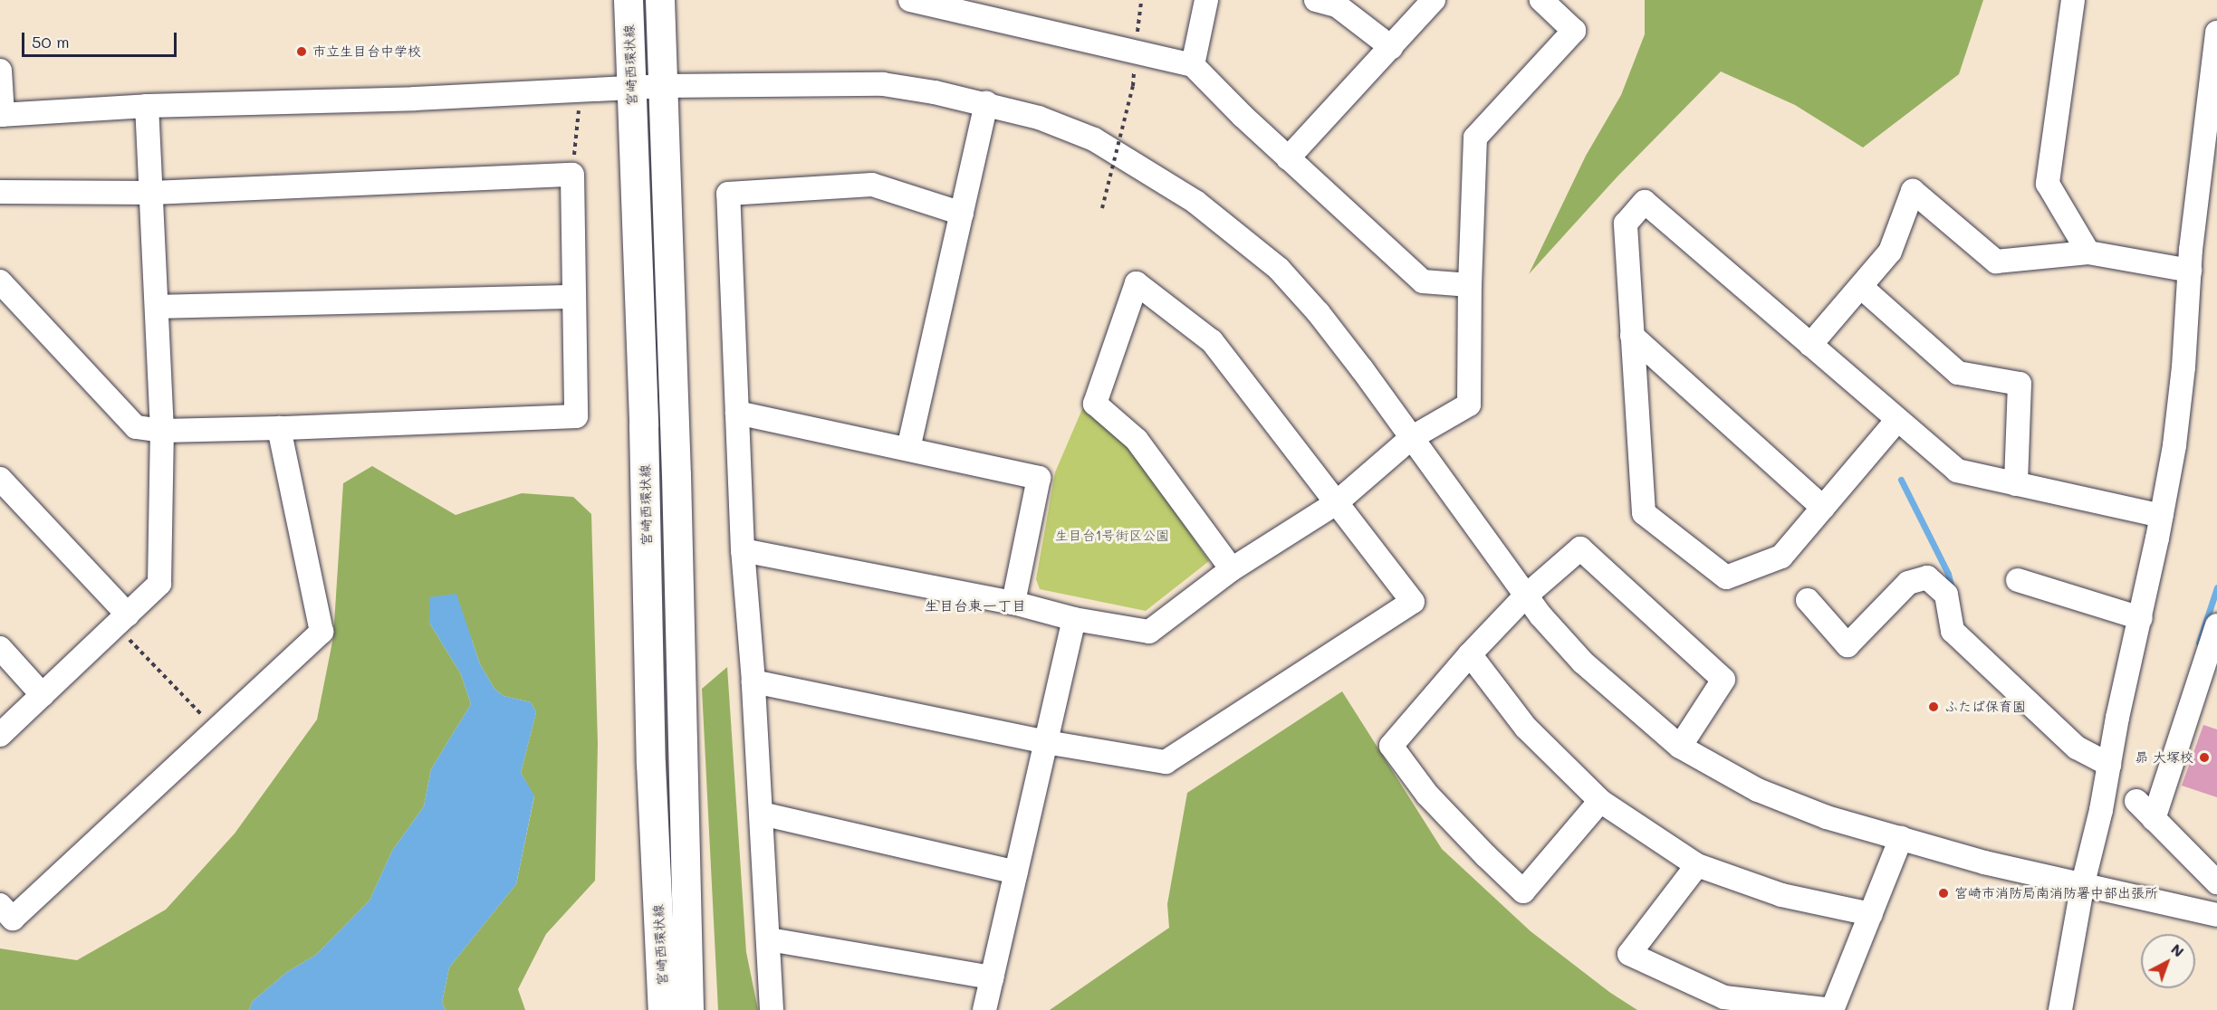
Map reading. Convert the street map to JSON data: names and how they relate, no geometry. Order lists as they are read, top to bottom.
{
  "streets": {
    "main road": ["宮崎西環状線"]
  },
  "districts": ["生目台東一丁目"],
  "parks": ["生目台1号街区公園"],
  "places": [
    "市立生目台中学校",
    "ふたば保育園",
    "昴 大塚校",
    "宮崎市消防局南消防署中部出張所"
  ],
  "scale_bar": "50 m",
  "north": "top right"
}
